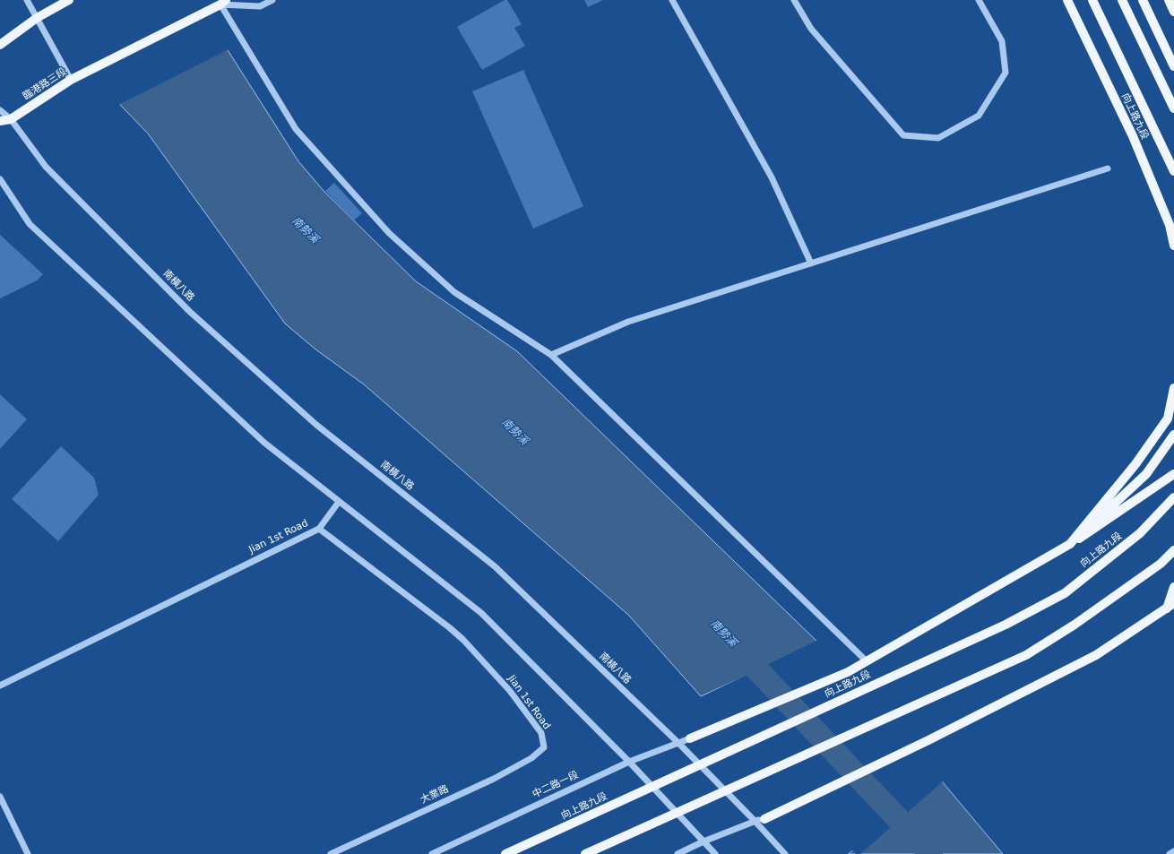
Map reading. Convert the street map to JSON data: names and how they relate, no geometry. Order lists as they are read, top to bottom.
{
  "streets": {
    "main road": ["臨港路三段", "向上路九段"],
    "street": [
      "南橫八路",
      "Jian 1st Road",
      "中二路一段",
      "大業路"
    ]
  },
  "crossings": [
    ["臨港路三段", "南橫八路"],
    ["向上路九段", "中二路一段"],
    ["南橫八路", "中二路一段"],
    ["Jian 1st Road", "大業路"]
  ],
  "water": ["南勢溪"]
}
